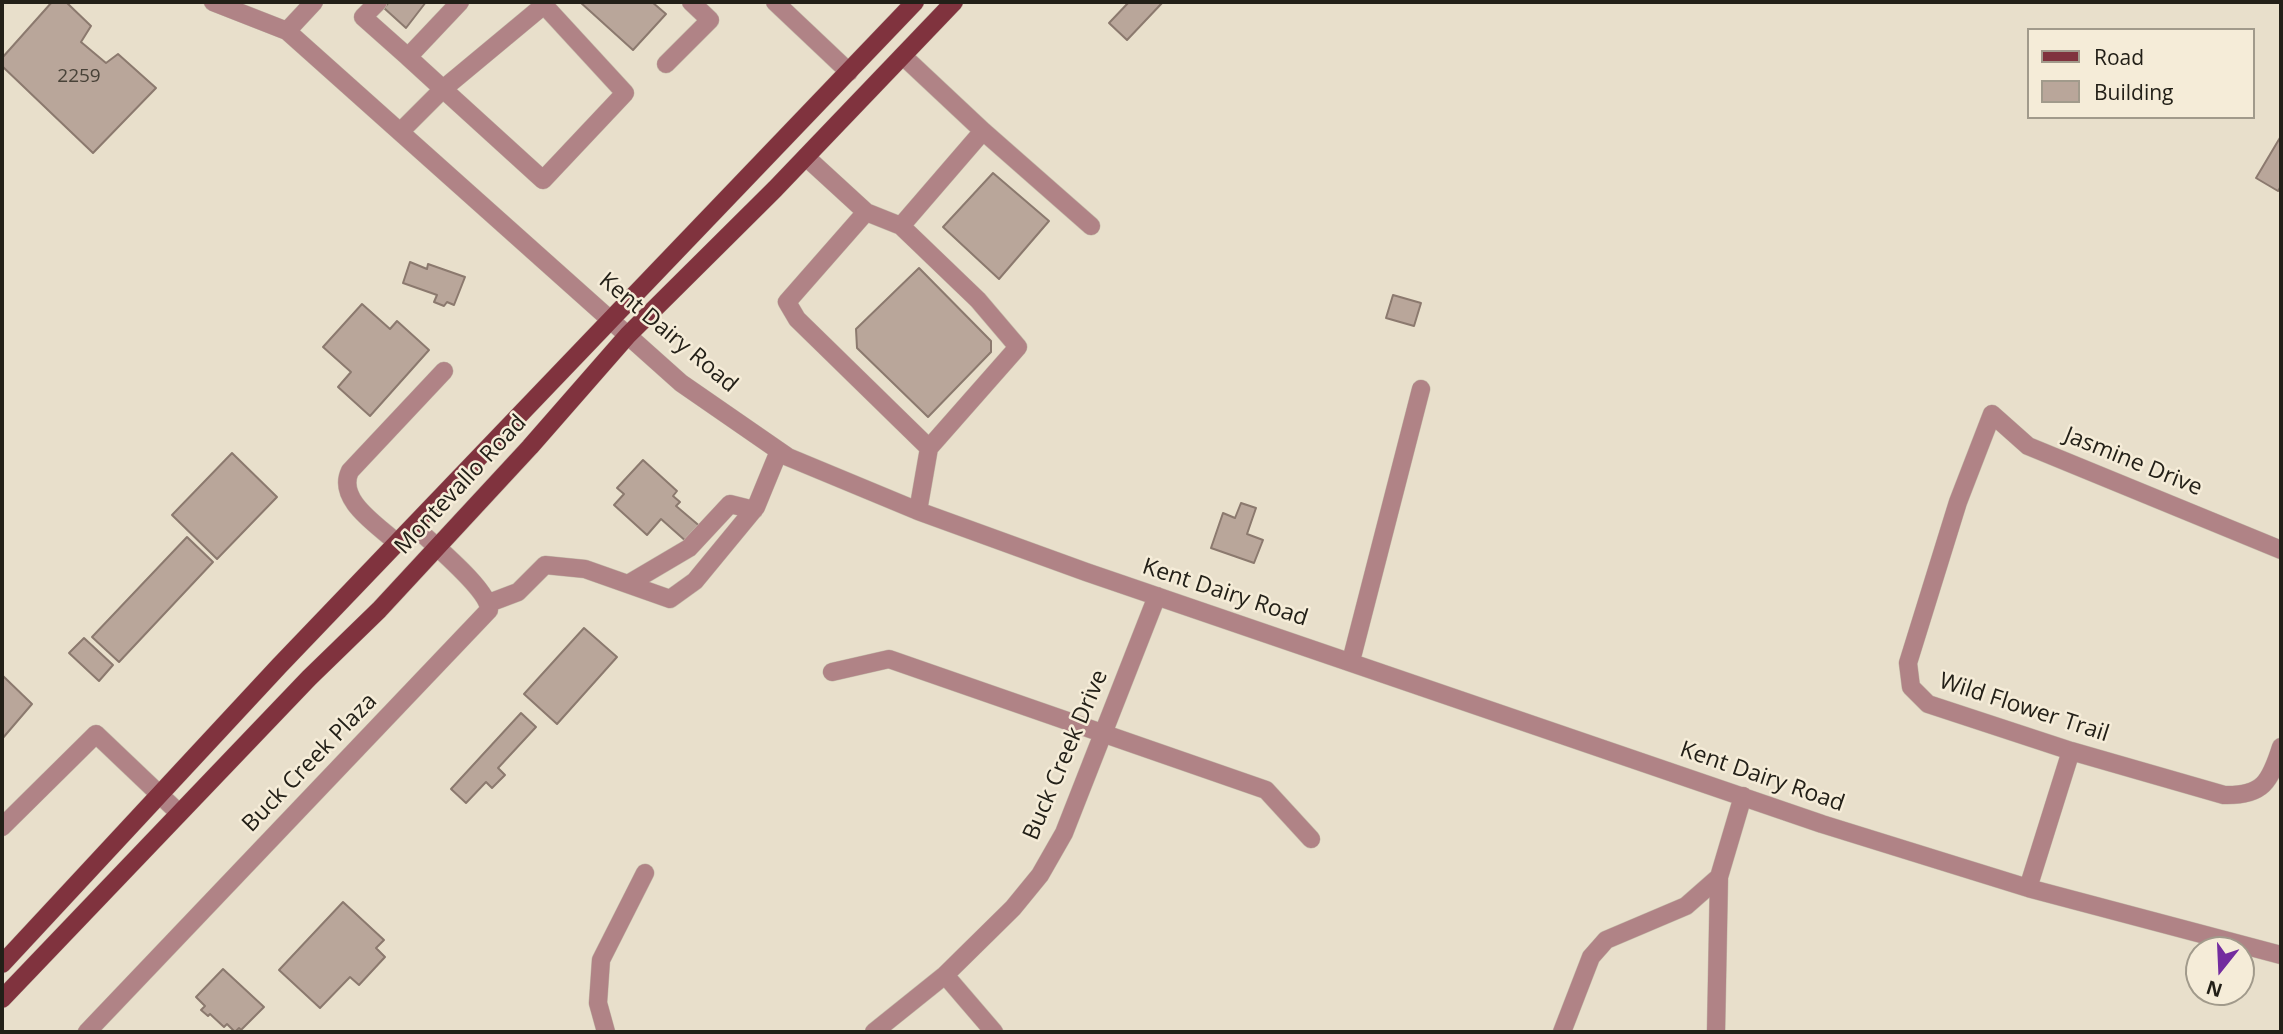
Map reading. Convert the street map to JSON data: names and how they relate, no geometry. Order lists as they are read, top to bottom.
{
  "streets": {
    "main road": ["Montevallo Road"],
    "street": [
      "Kent Dairy Road",
      "Jasmine Drive",
      "Wild Flower Trail",
      "Buck Creek Drive",
      "Buck Creek Plaza"
    ]
  },
  "crossings": [
    ["Kent Dairy Road", "Montevallo Road"],
    ["Kent Dairy Road", "Buck Creek Drive"],
    ["Jasmine Drive", "Wild Flower Trail"]
  ],
  "house_numbers": ["2259"],
  "legend": ["Road", "Building"],
  "north": "bottom"
}
